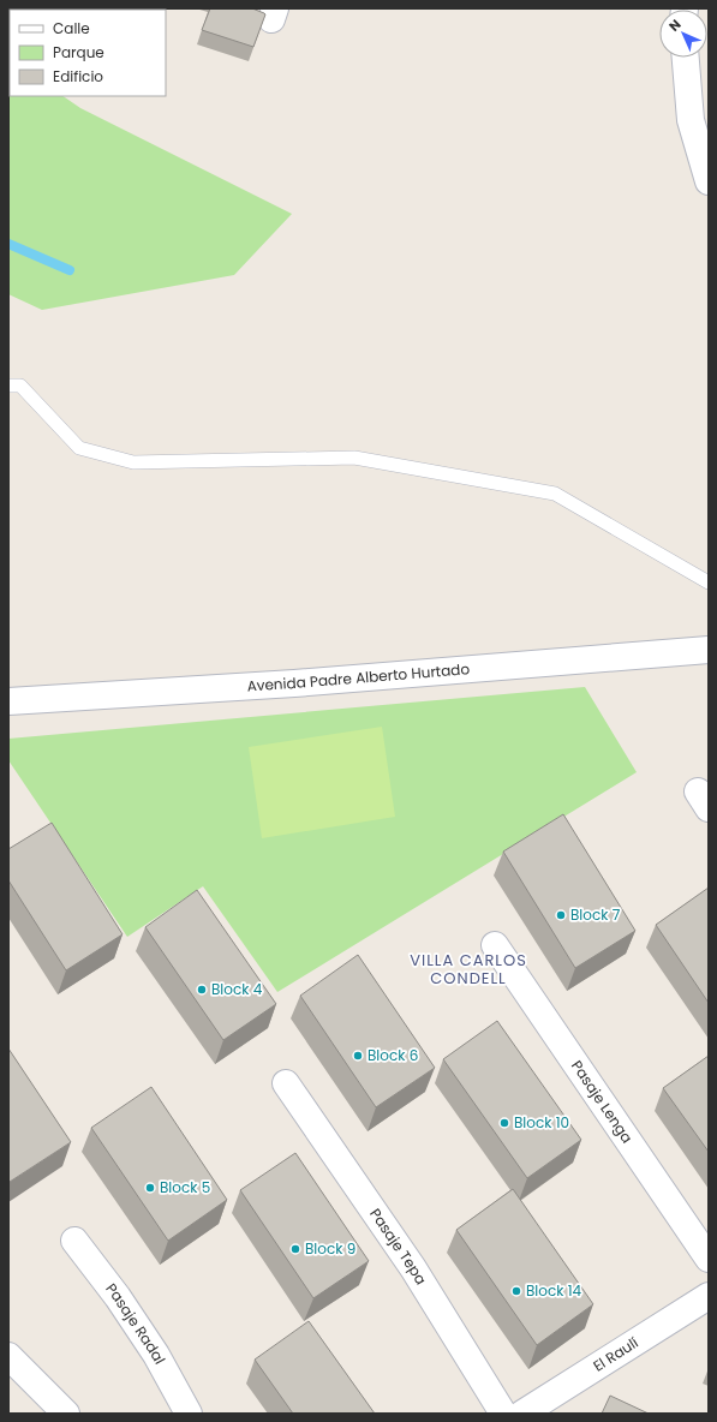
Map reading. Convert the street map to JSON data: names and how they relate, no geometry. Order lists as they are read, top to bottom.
{
  "streets": {
    "street": [
      "Avenida Padre Alberto Hurtado",
      "Pasaje Lenga",
      "Pasaje Tepa",
      "Pasaje Radal",
      "El Raulí"
    ]
  },
  "districts": ["VILLA CARLOS CONDELL"],
  "places": [
    "Block 7",
    "Block 4",
    "Block 6",
    "Block 10",
    "Block 5",
    "Block 9",
    "Block 14"
  ],
  "legend": ["Calle", "Parque", "Edificio"],
  "north": "top left"
}
